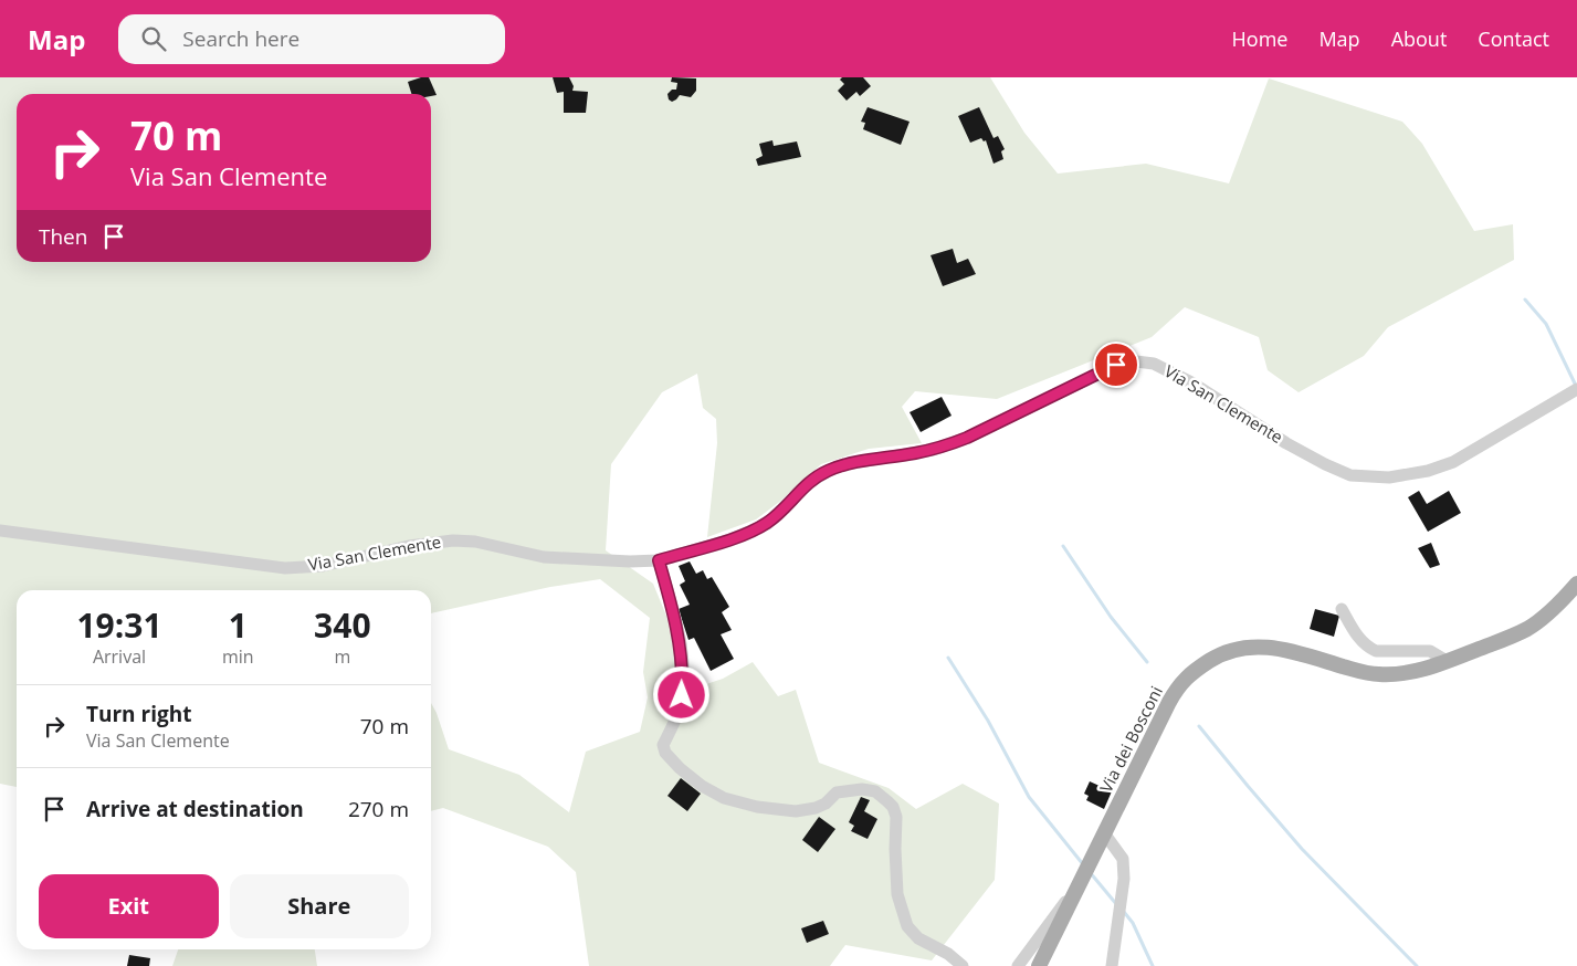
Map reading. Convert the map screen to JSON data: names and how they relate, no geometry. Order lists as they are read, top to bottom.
{
  "streets": {
    "main road": ["Via dei Bosconi"],
    "street": ["Via San Clemente"]
  },
  "page": {
    "header": "Map",
    "search": "Search here",
    "nav": [
      "Home",
      "Map",
      "About",
      "Contact"
    ],
    "turn": ["70 m", "Via San Clemente"],
    "then": "Then",
    "eta": [
      "19:31",
      "Arrival",
      "1",
      "min",
      "340",
      "m"
    ],
    "list": [
      {
        "name": "Turn right",
        "note": "Via San Clemente",
        "value": "70 m"
      },
      {
        "name": "Arrive at destination",
        "value": "270 m"
      }
    ],
    "buttons": ["Exit", "Share"]
  }
}
